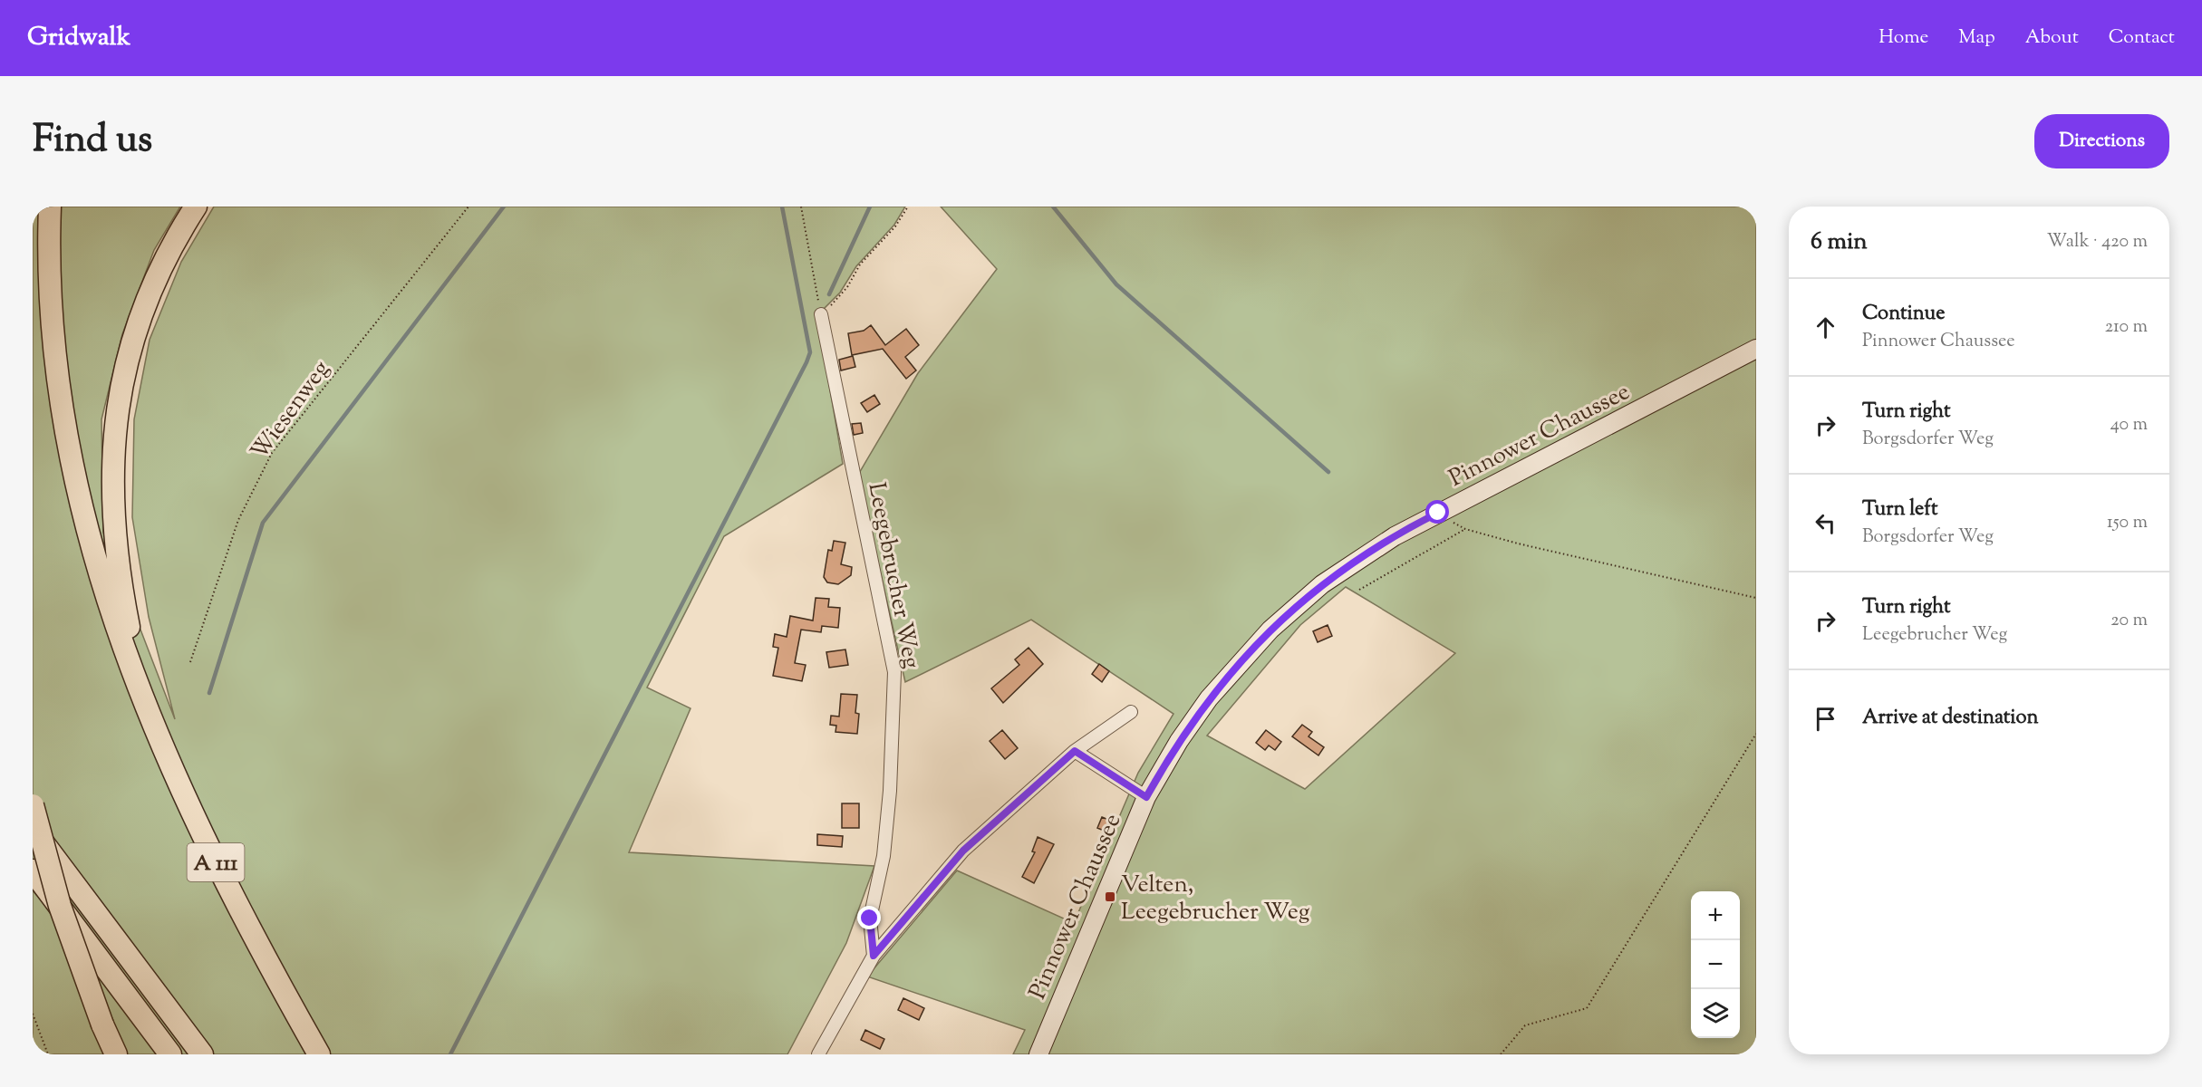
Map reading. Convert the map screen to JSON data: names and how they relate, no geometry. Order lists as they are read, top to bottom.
{
  "streets": {
    "highway": ["A 111"],
    "main road": ["Pinnower Chaussee"],
    "street": ["Leegebrucher Weg"],
    "path": ["Wiesenweg"]
  },
  "places": {
    "transit": ["Velten, Leegebrucher Weg"]
  },
  "page": {
    "header": "Gridwalk",
    "nav": [
      "Home",
      "Map",
      "About",
      "Contact"
    ],
    "title": "Find us",
    "buttons": "Directions",
    "heading": ["6 min", "Walk · 420 m"],
    "list": [
      ["Continue", "Pinnower Chaussee", "210 m"],
      ["Turn right", "Borgsdorfer Weg", "40 m"],
      ["Turn left", "Borgsdorfer Weg", "150 m"],
      ["Turn right", "Leegebrucher Weg", "20 m"],
      "Arrive at destination"
    ],
    "map_buttons": ["+", "−"]
  }
}
